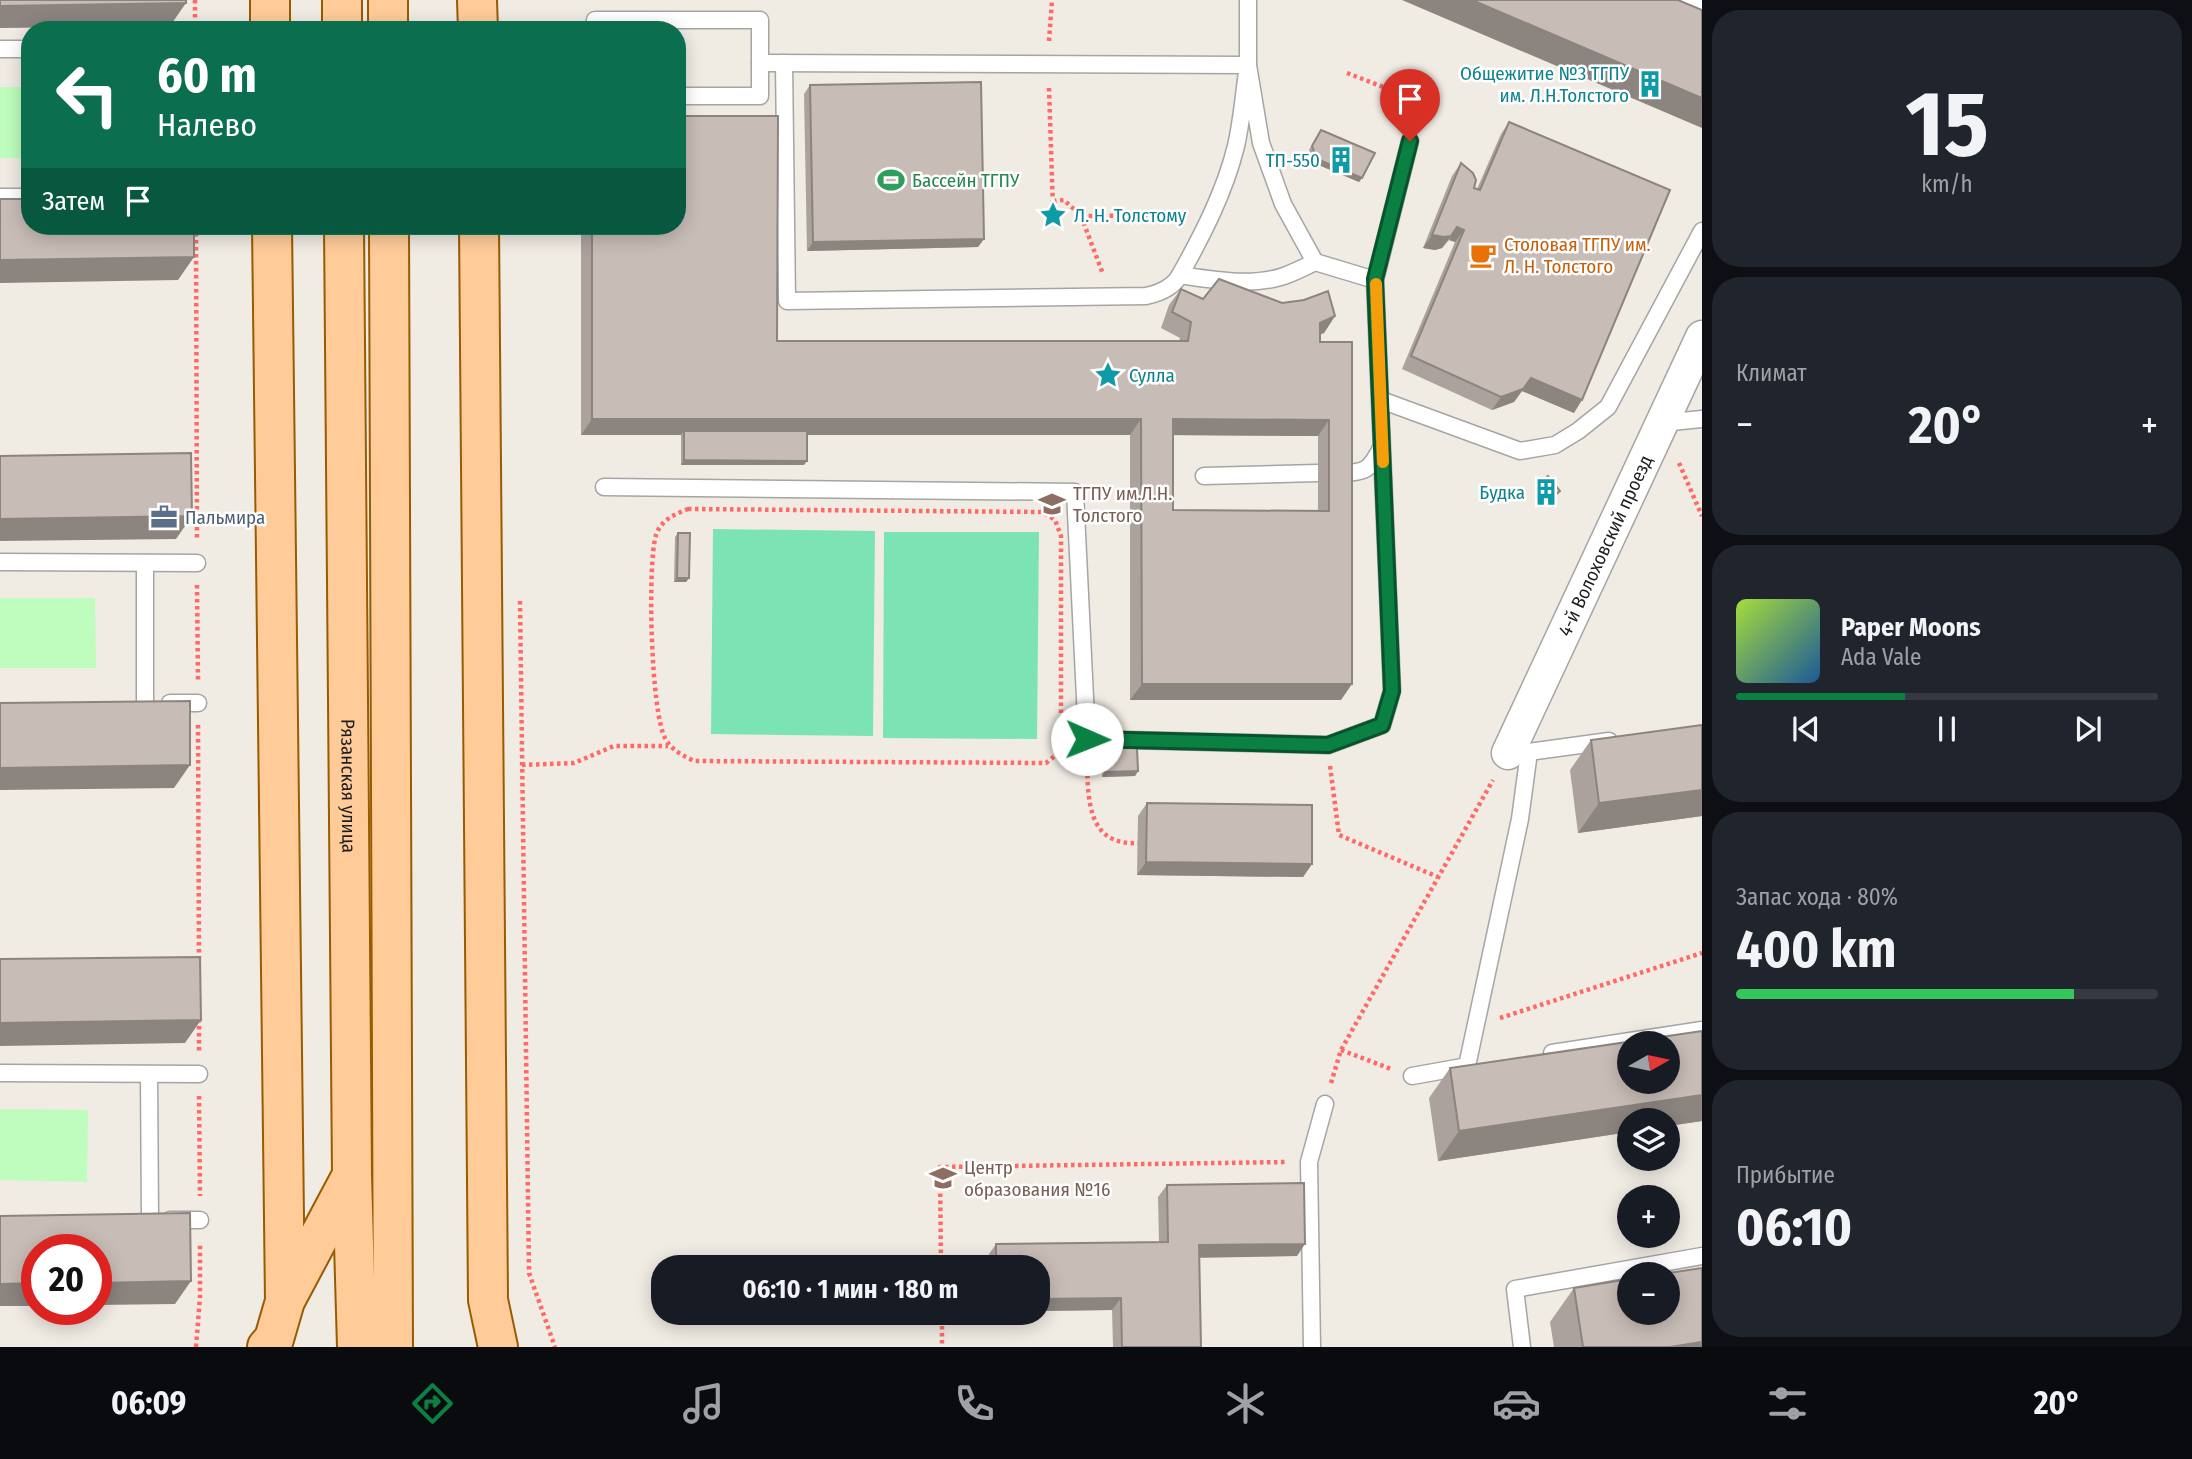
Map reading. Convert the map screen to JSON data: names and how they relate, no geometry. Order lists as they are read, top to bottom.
{
  "streets": {
    "main road": ["Рязанская улица"],
    "street": ["4-й Волоховский проезд"]
  },
  "places": {
    "building": ["Общежитие №3 ТГПУ им. Л.Н.Толстого", "ТП-550", "Будка"],
    "sports": ["Бассейн ТГПУ"],
    "place": ["Л. Н. Толстому", "Сулла"],
    "cafe": ["Столовая ТГПУ им. Л. Н. Толстого"],
    "school or university": ["ТГПУ им.Л.Н. Толстого", "Центр образования №16"],
    "office": ["Пальмира"]
  },
  "north": "right",
  "page": {
    "tile": [
      ["15", "km/h"],
      "Климат",
      ["Запас хода · 80%", "400 km"],
      ["Прибытие", "06:10"]
    ],
    "turn": ["60 m", "Налево"],
    "then": "Затем",
    "heat": ["−", "20°", "+"],
    "song": ["Paper Moons", "Ada Vale"],
    "map_buttons": ["+", "−"],
    "limit": "20",
    "trip": "06:10 · 1 мин · 180 m",
    "tabs": ["06:09", "20°"]
  }
}
